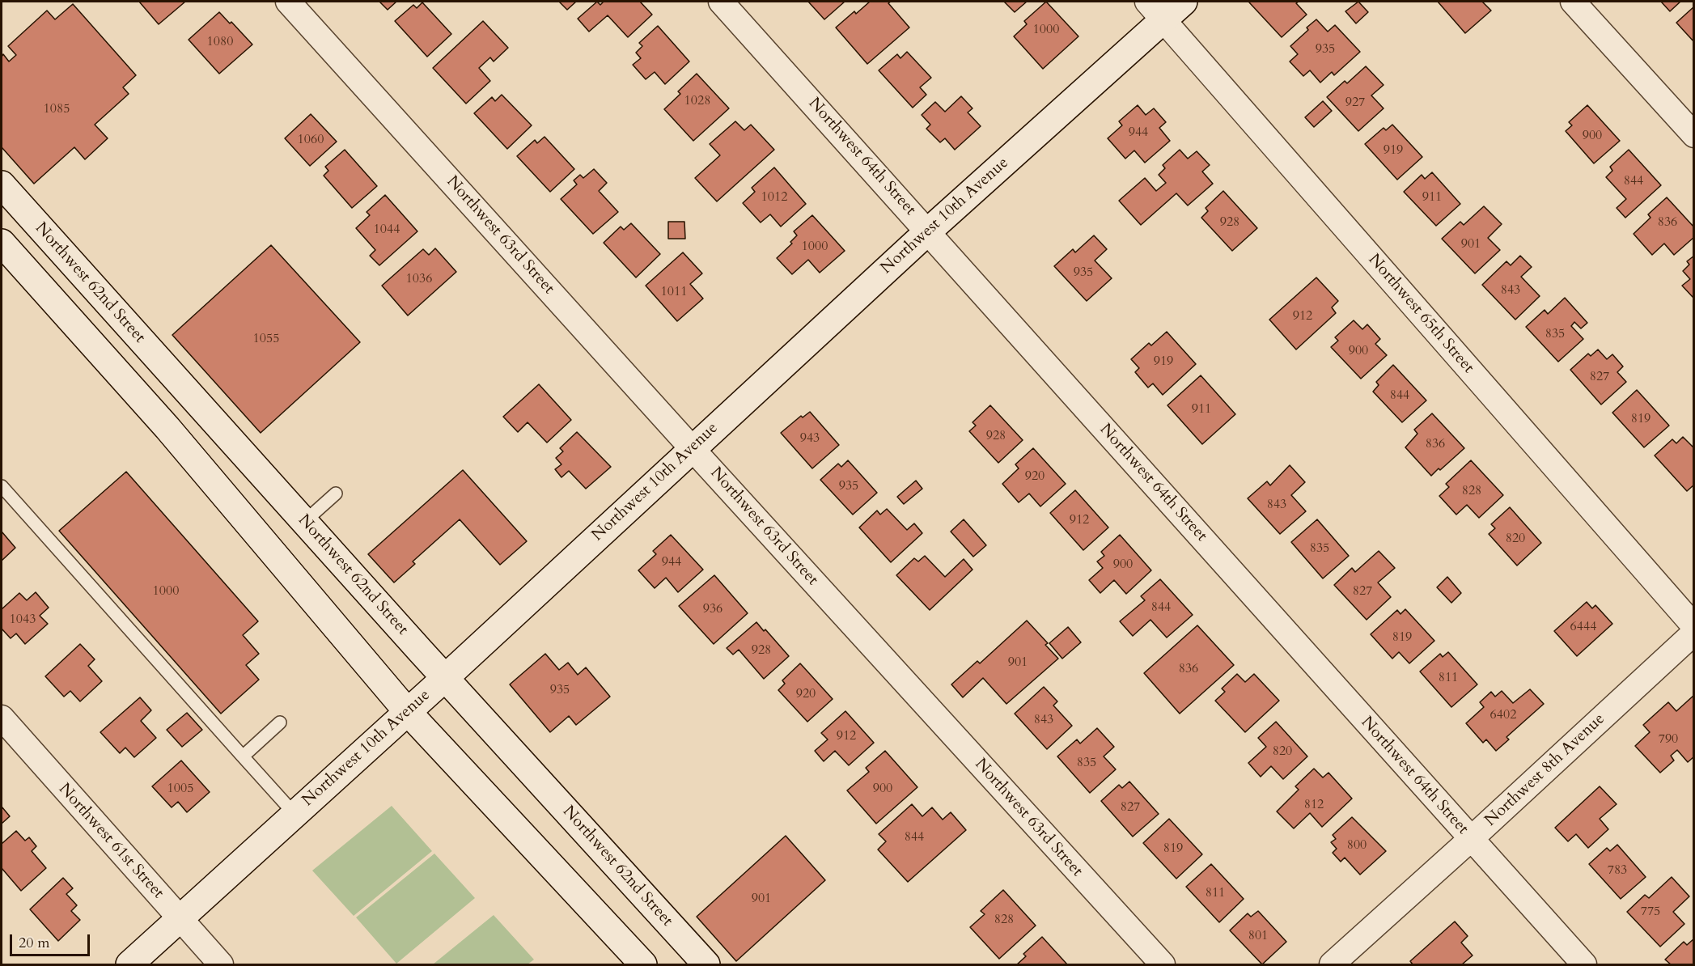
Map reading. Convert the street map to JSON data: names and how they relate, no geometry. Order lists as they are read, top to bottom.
{
  "streets": {
    "main road": ["Northwest 10th Avenue", "Northwest 62nd Street"],
    "street": [
      "Northwest 64th Street",
      "Northwest 63rd Street",
      "Northwest 65th Street",
      "Northwest 8th Avenue",
      "Northwest 61st Street"
    ]
  },
  "crossings": [
    ["Northwest 64th Street", "Northwest 10th Avenue"],
    ["Northwest 64th Street", "Northwest 8th Avenue"],
    ["Northwest 10th Avenue", "Northwest 63rd Street"],
    ["Northwest 10th Avenue", "Northwest 62nd Street"],
    ["Northwest 10th Avenue", "Northwest 65th Street"],
    ["Northwest 10th Avenue", "Northwest 61st Street"]
  ],
  "house_numbers": [
    "1000",
    "1080",
    "935",
    "1028",
    "927",
    "1085",
    "944",
    "900",
    "1060",
    "919",
    "844",
    "1012",
    "911",
    "928",
    "836",
    "1044",
    "901",
    "1000",
    "935",
    "1036",
    "843",
    "1011",
    "912",
    "835",
    "1055",
    "900",
    "919",
    "827",
    "844",
    "911",
    "819",
    "928",
    "943",
    "836",
    "920",
    "935",
    "828",
    "843",
    "912",
    "820",
    "835",
    "944",
    "900",
    "1000",
    "827",
    "844",
    "936",
    "1043",
    "6444",
    "819",
    "928",
    "901",
    "836",
    "811",
    "935",
    "920",
    "6402",
    "843",
    "912",
    "790",
    "820",
    "835",
    "1005",
    "900",
    "812",
    "827",
    "844",
    "800",
    "819",
    "783",
    "811",
    "901",
    "775",
    "828",
    "801"
  ],
  "scale_bar": "20 m"
}
